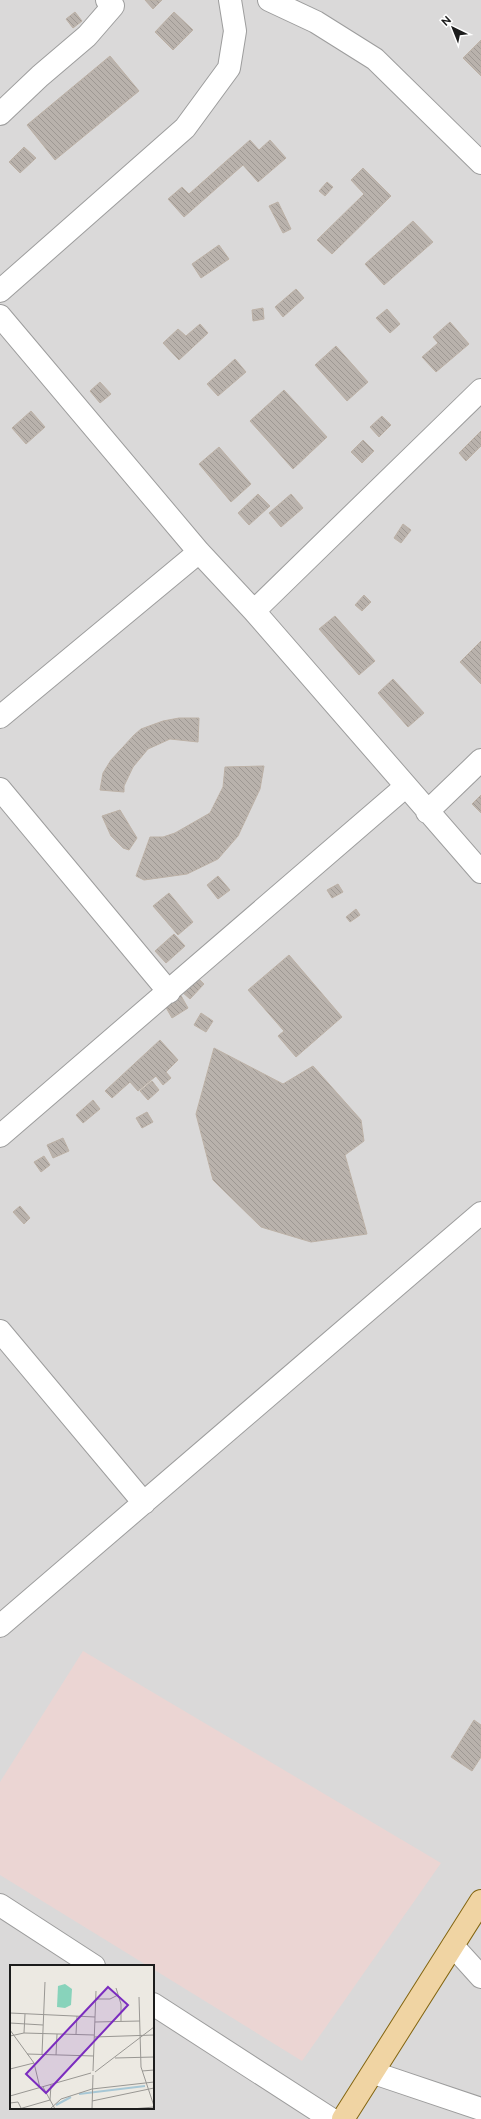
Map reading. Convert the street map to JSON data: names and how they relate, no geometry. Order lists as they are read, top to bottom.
{
  "north": "top left"
}
